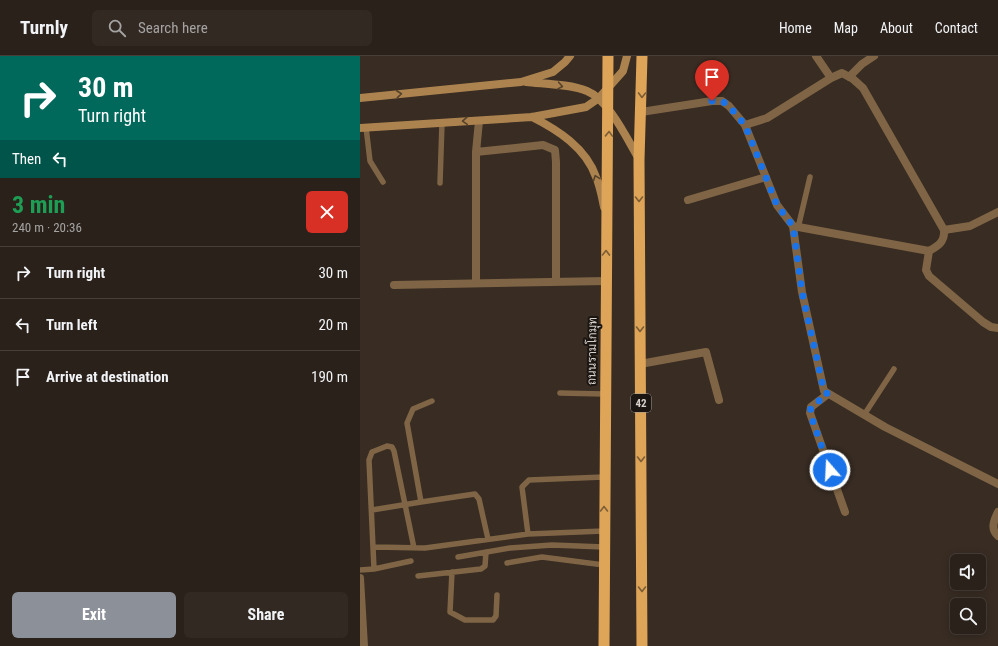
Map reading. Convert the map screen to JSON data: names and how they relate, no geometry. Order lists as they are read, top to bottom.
{
  "streets": {
    "highway": ["ถนนรามโกมุท", "42"]
  },
  "page": {
    "header": "Turnly",
    "search": "Search here",
    "nav": [
      "Home",
      "Map",
      "About",
      "Contact"
    ],
    "turn": ["30 m", "Turn right"],
    "then": "Then",
    "heading": ["3 min", "240 m · 20:36"],
    "list": [
      {
        "name": "Turn right",
        "value": "30 m"
      },
      {
        "name": "Turn left",
        "value": "20 m"
      },
      {
        "name": "Arrive at destination",
        "value": "190 m"
      }
    ],
    "buttons": ["Exit", "Share"]
  }
}
